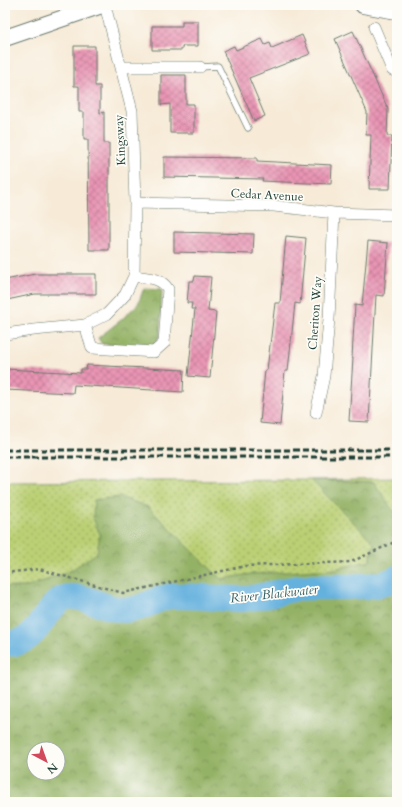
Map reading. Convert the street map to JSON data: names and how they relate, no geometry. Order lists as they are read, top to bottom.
{
  "streets": {
    "street": ["Kingsway", "Cedar Avenue", "Cheriton Way"]
  },
  "crossings": [
    ["Kingsway", "Cedar Avenue"],
    ["Cedar Avenue", "Cheriton Way"]
  ],
  "water": ["River Blackwater"],
  "north": "bottom right"
}
